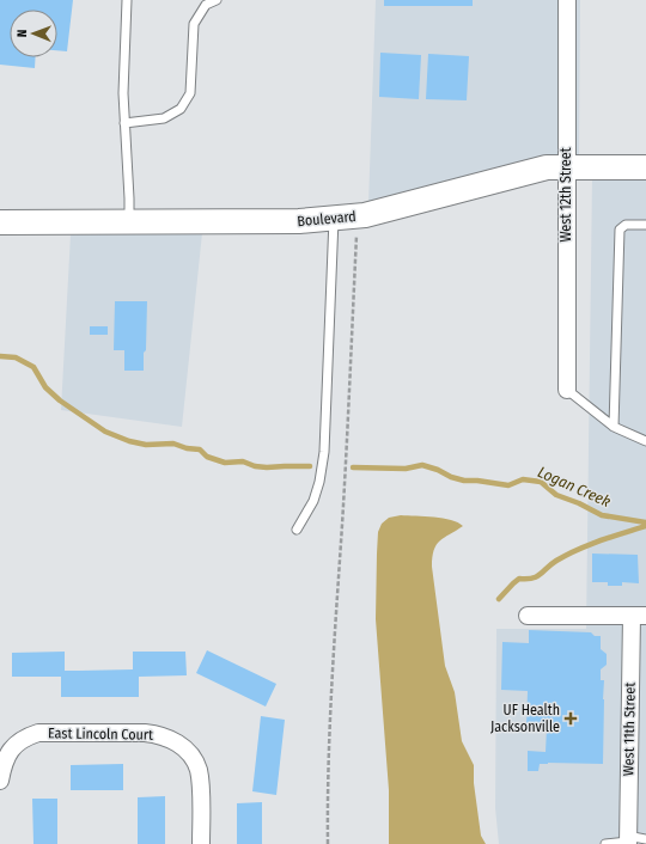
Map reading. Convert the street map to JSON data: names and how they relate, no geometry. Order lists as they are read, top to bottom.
{
  "streets": {
    "main road": ["Boulevard"],
    "street": ["West 12th Street", "West 11th Street", "East Lincoln Court"]
  },
  "crossings": [
    ["West 12th Street", "Boulevard"]
  ],
  "water": ["Logan Creek"],
  "places": {
    "health": ["UF Health Jacksonville"]
  },
  "north": "left"
}
